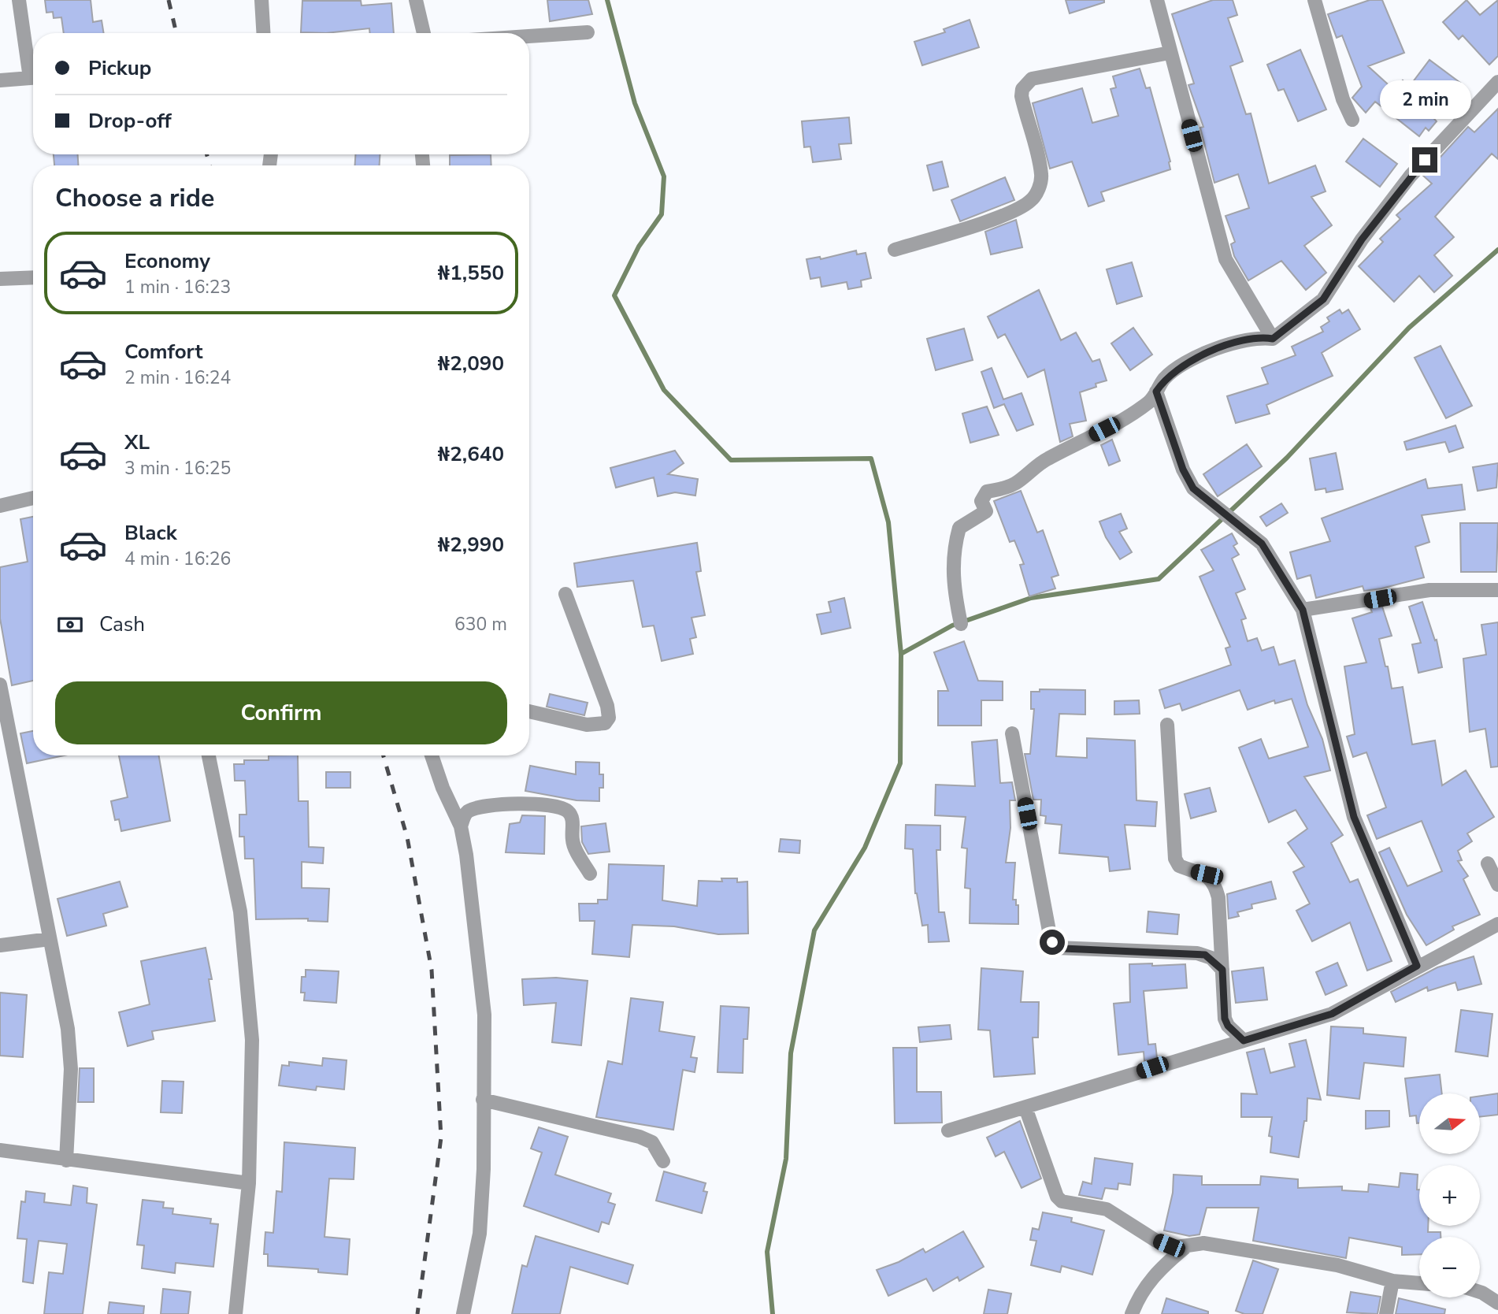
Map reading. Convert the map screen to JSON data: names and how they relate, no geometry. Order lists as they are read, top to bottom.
{
  "north": "right",
  "page": {
    "banner": ["Pickup", "Drop-off"],
    "bubble": "2 min",
    "heading": "Choose a ride",
    "list": [
      {
        "name": "Economy",
        "note": "1 min · 16:23",
        "value": "₦1,550"
      },
      {
        "name": "Comfort",
        "note": "2 min · 16:24",
        "value": "₦2,090"
      },
      {
        "name": "XL",
        "note": "3 min · 16:25",
        "value": "₦2,640"
      },
      {
        "name": "Black",
        "note": "4 min · 16:26",
        "value": "₦2,990"
      }
    ],
    "pay": ["Cash", "630 m"],
    "buttons": "Confirm",
    "map_buttons": ["+", "−"]
  }
}
